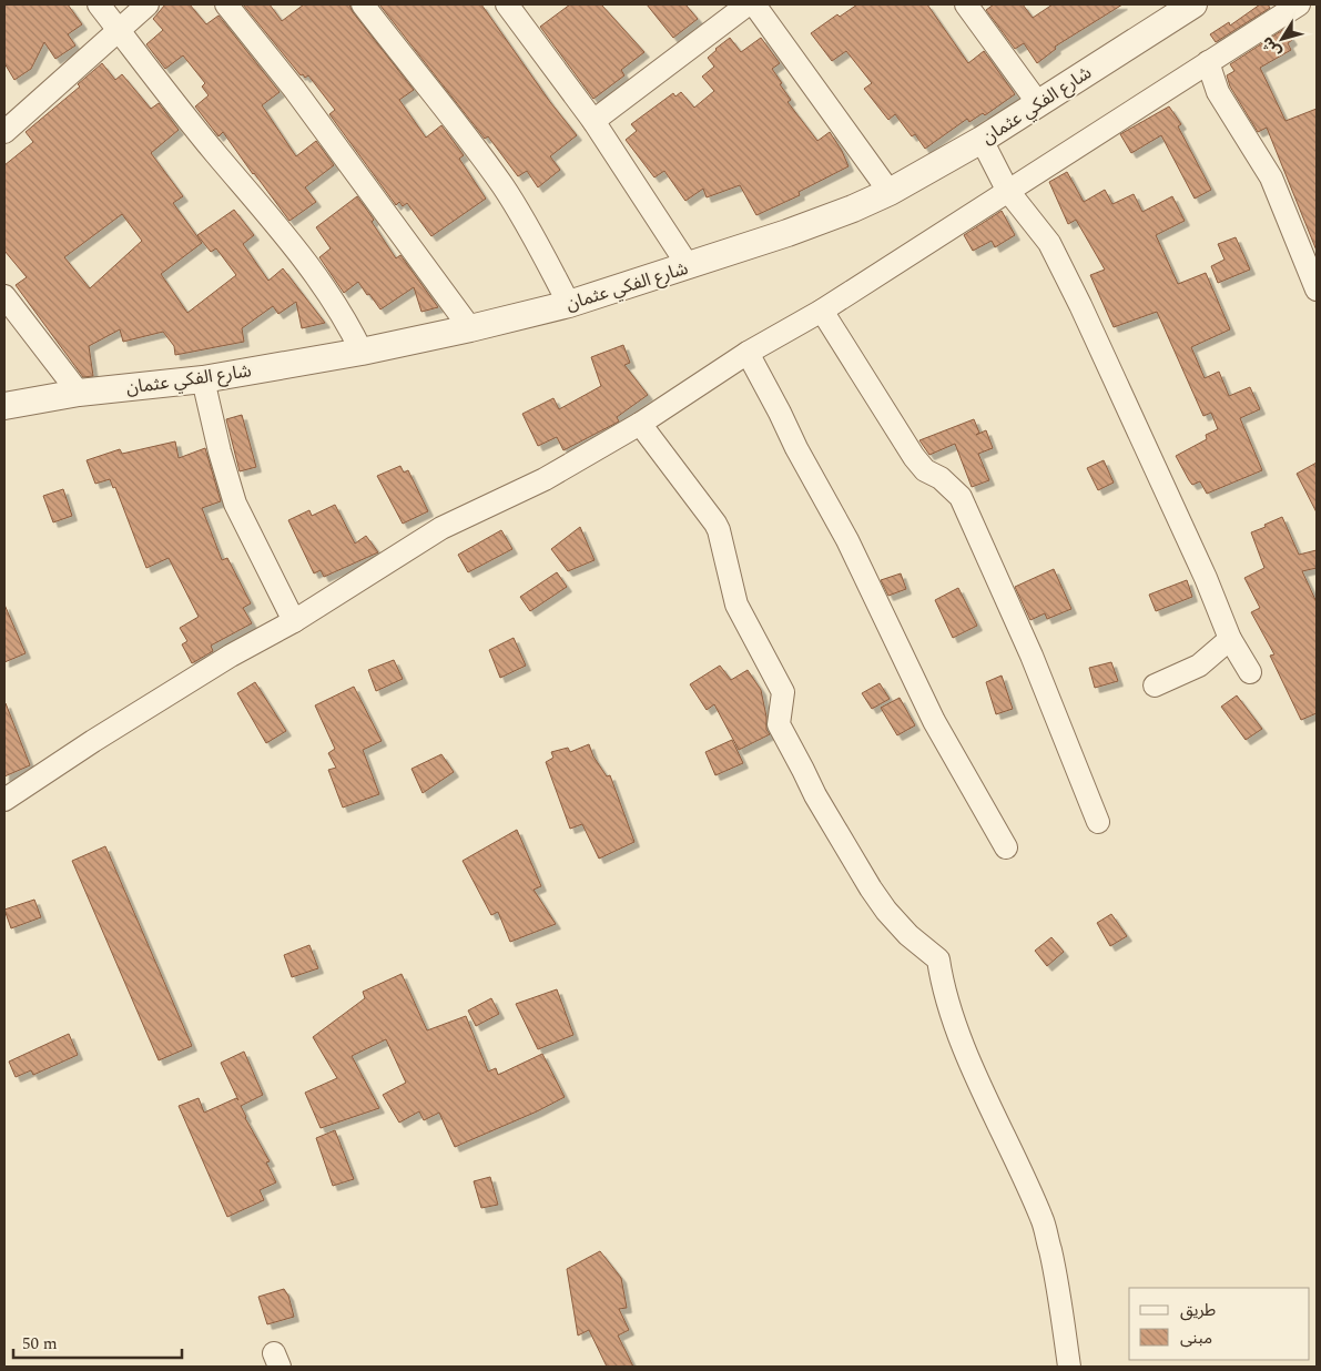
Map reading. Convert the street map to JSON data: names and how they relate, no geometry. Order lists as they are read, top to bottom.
{
  "streets": {
    "street": ["شارع الفكي عثمان"]
  },
  "legend": ["طريق", "مبنى"],
  "scale_bar": "50 m",
  "north": "bottom left"
}
